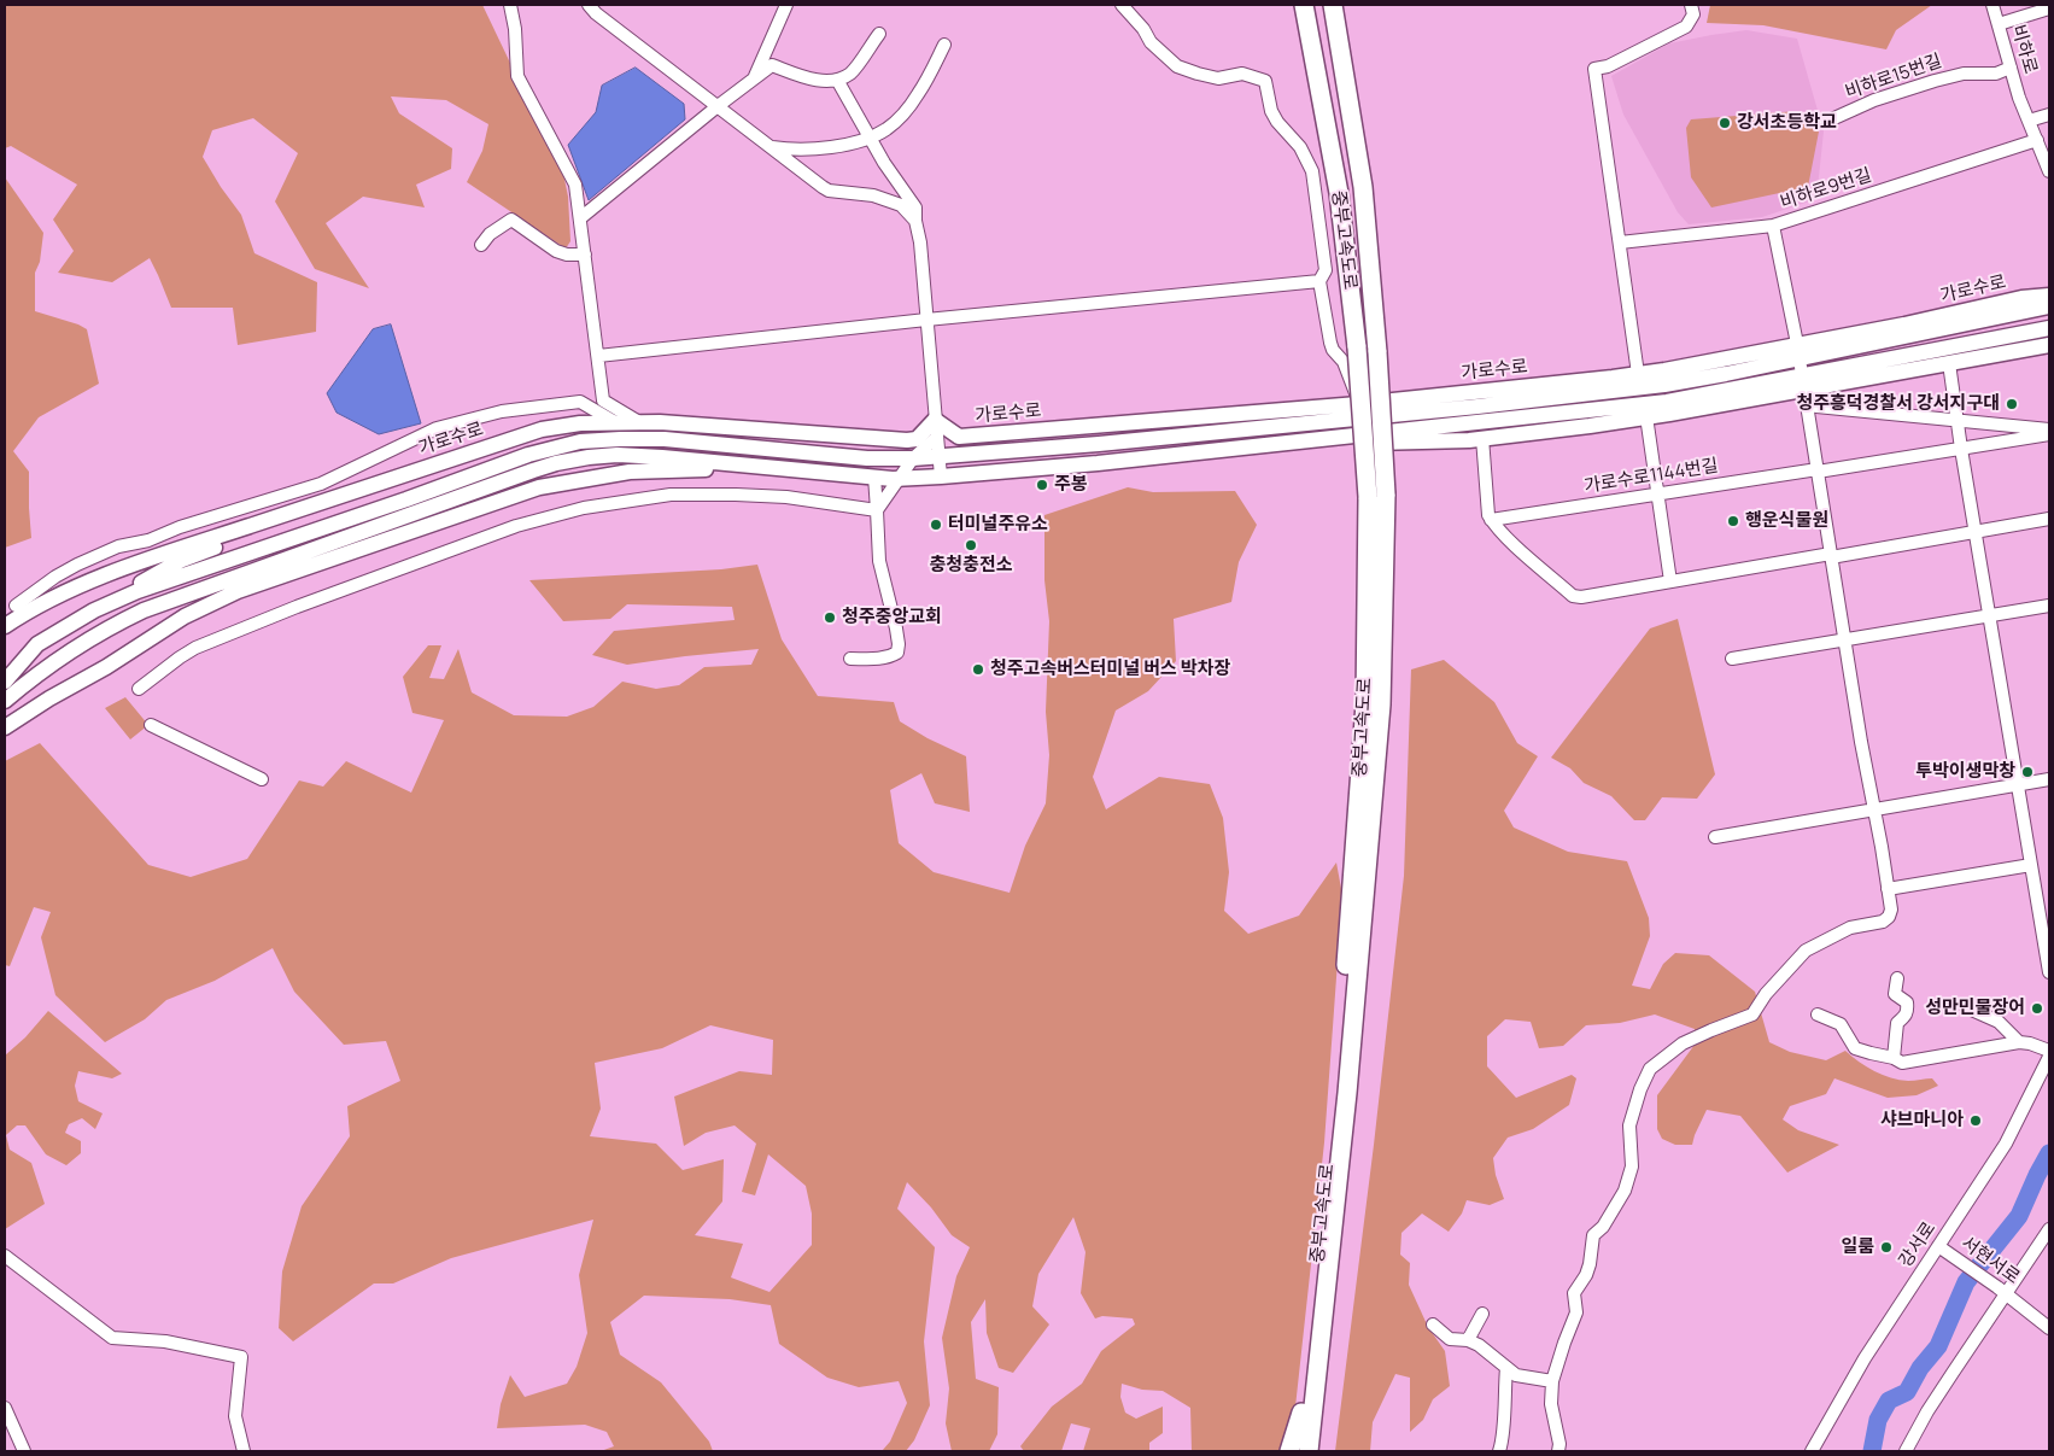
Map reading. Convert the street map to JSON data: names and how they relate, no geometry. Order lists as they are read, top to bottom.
{
  "streets": {
    "highway": ["중부고속도로"],
    "main road": ["가로수로"],
    "street": [
      "비하로",
      "비하로15번길",
      "비하로9번길",
      "가로수로1144번길",
      "강서로",
      "서현서로"
    ]
  },
  "crossings": [
    ["비하로", "비하로15번길"],
    ["비하로", "비하로9번길"],
    ["강서로", "서현서로"]
  ],
  "places": [
    "강서초등학교",
    "청주흥덕경찰서 강서지구대",
    "주봉",
    "행운식물원",
    "터미널주유소",
    "충청충전소",
    "청주중앙교회",
    "청주고속버스터미널 버스 박차장",
    "투박이생막창",
    "성만민물장어",
    "샤브마니아",
    "일룸"
  ]
}
